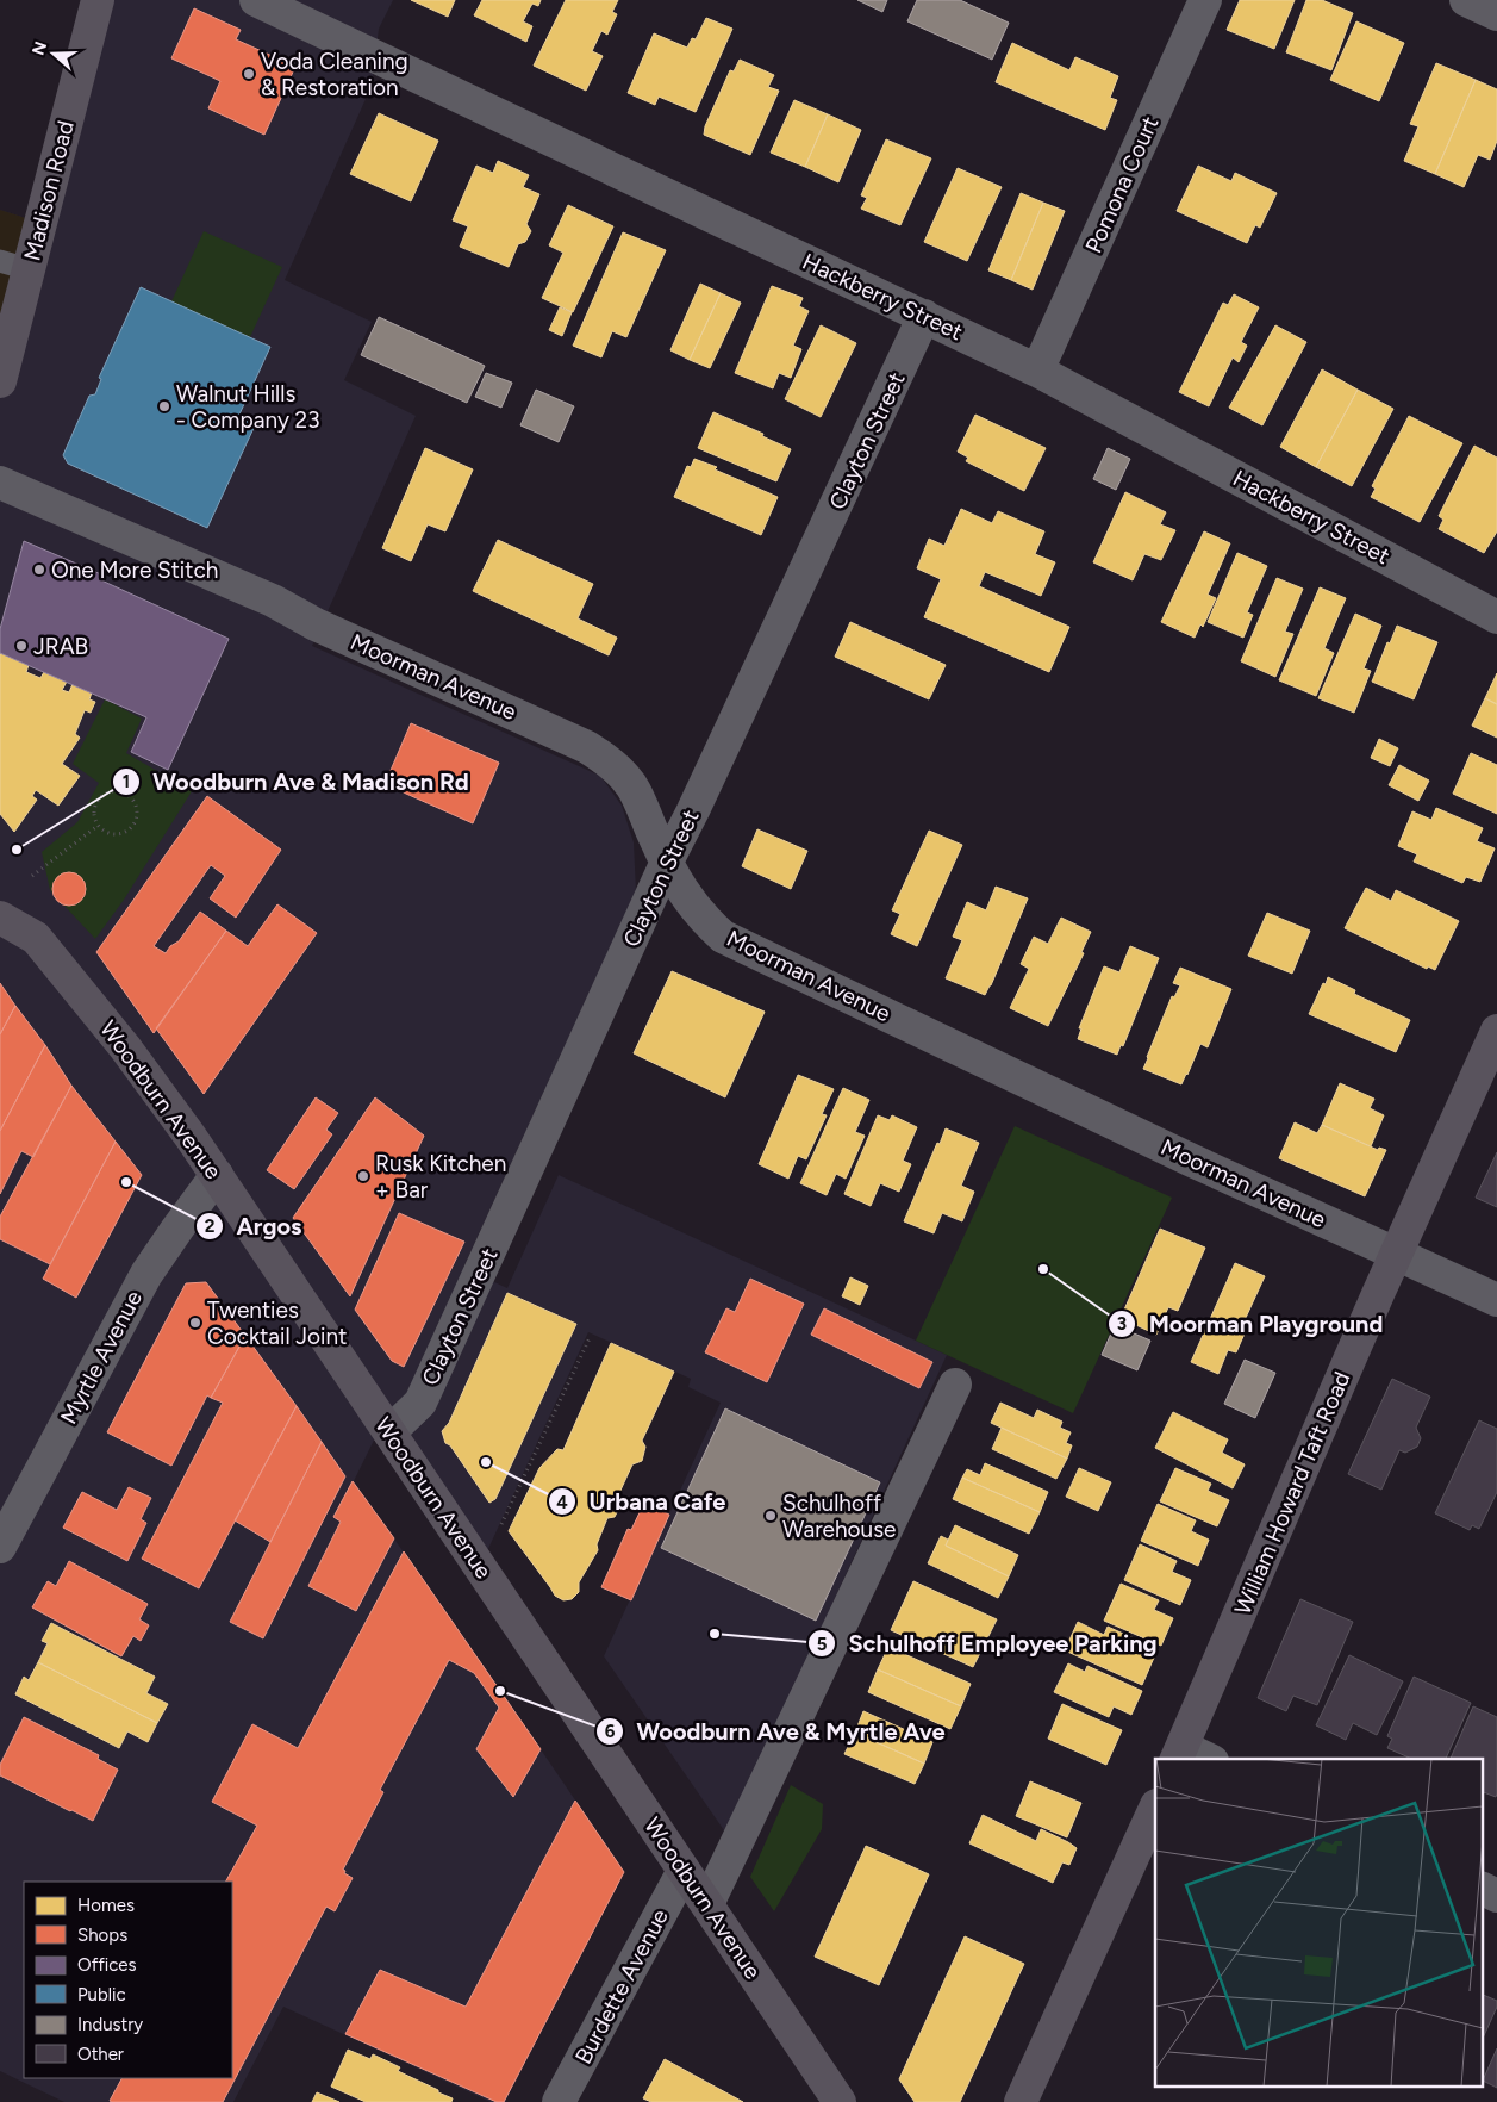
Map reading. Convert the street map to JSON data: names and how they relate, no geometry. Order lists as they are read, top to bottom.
{
  "streets": {
    "street": [
      "Pomona Court",
      "Madison Road",
      "Hackberry Street",
      "Clayton Street",
      "Moorman Avenue",
      "Woodburn Avenue",
      "Myrtle Avenue",
      "William Howard Taft Road",
      "Burdette Avenue"
    ]
  },
  "crossings": [
    ["Pomona Court", "Hackberry Street"],
    ["Hackberry Street", "Clayton Street"],
    ["Clayton Street", "Moorman Avenue"],
    ["Clayton Street", "Woodburn Avenue"],
    ["Moorman Avenue", "William Howard Taft Road"],
    ["Woodburn Avenue", "Myrtle Avenue"],
    ["Woodburn Avenue", "Burdette Avenue"]
  ],
  "places": [
    "Voda Cleaning & Restoration",
    "Walnut Hills - Company 23",
    "One More Stitch",
    "JRAB",
    "Woodburn Ave & Madison Rd",
    "Rusk Kitchen + Bar",
    "Argos",
    "Moorman Playground",
    "Twenties Cocktail Joint",
    "Urbana Cafe",
    "Schulhoff Warehouse",
    "Schulhoff Employee Parking",
    "Woodburn Ave & Myrtle Ave"
  ],
  "legend": [
    "Homes",
    "Shops",
    "Offices",
    "Public",
    "Industry",
    "Other"
  ],
  "north": "left"
}
